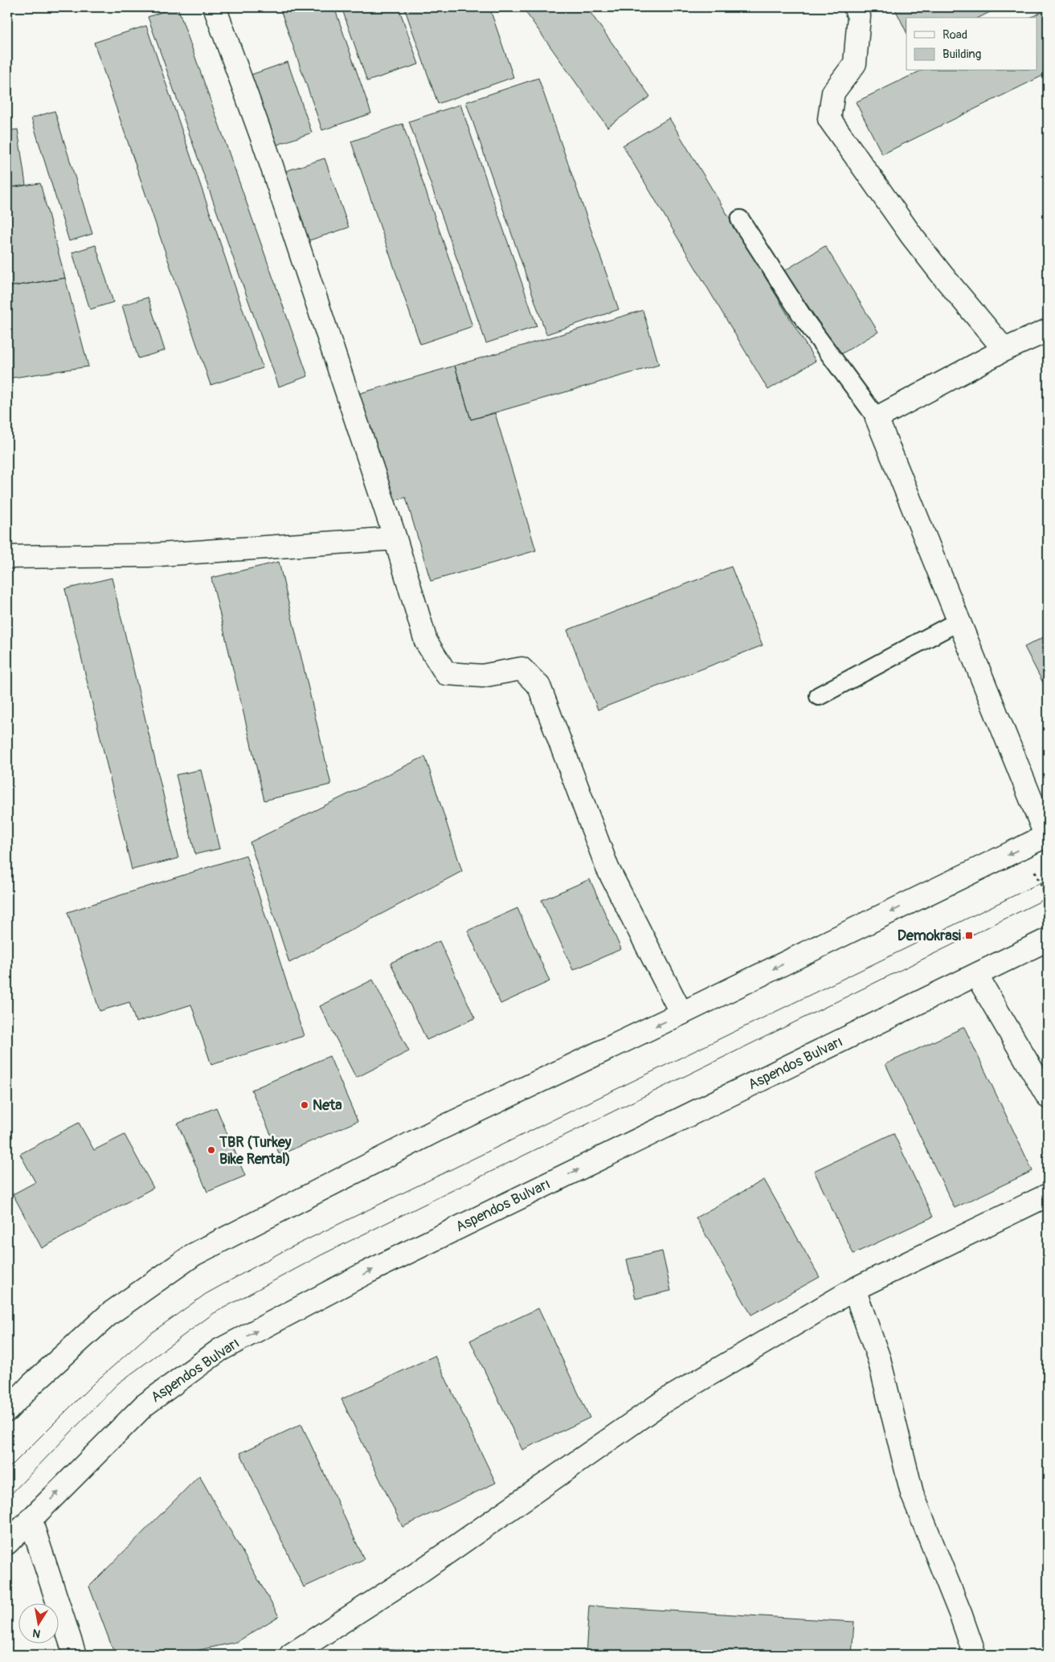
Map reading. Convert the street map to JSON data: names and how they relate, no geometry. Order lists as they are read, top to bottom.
{
  "streets": {
    "street": ["Aspendos Bulvarı"]
  },
  "places": {
    "transit": ["Demokrasi"],
    "other": ["Neta", "TBR (Turkey Bike Rental)"]
  },
  "legend": ["Road", "Building"],
  "north": "bottom"
}
